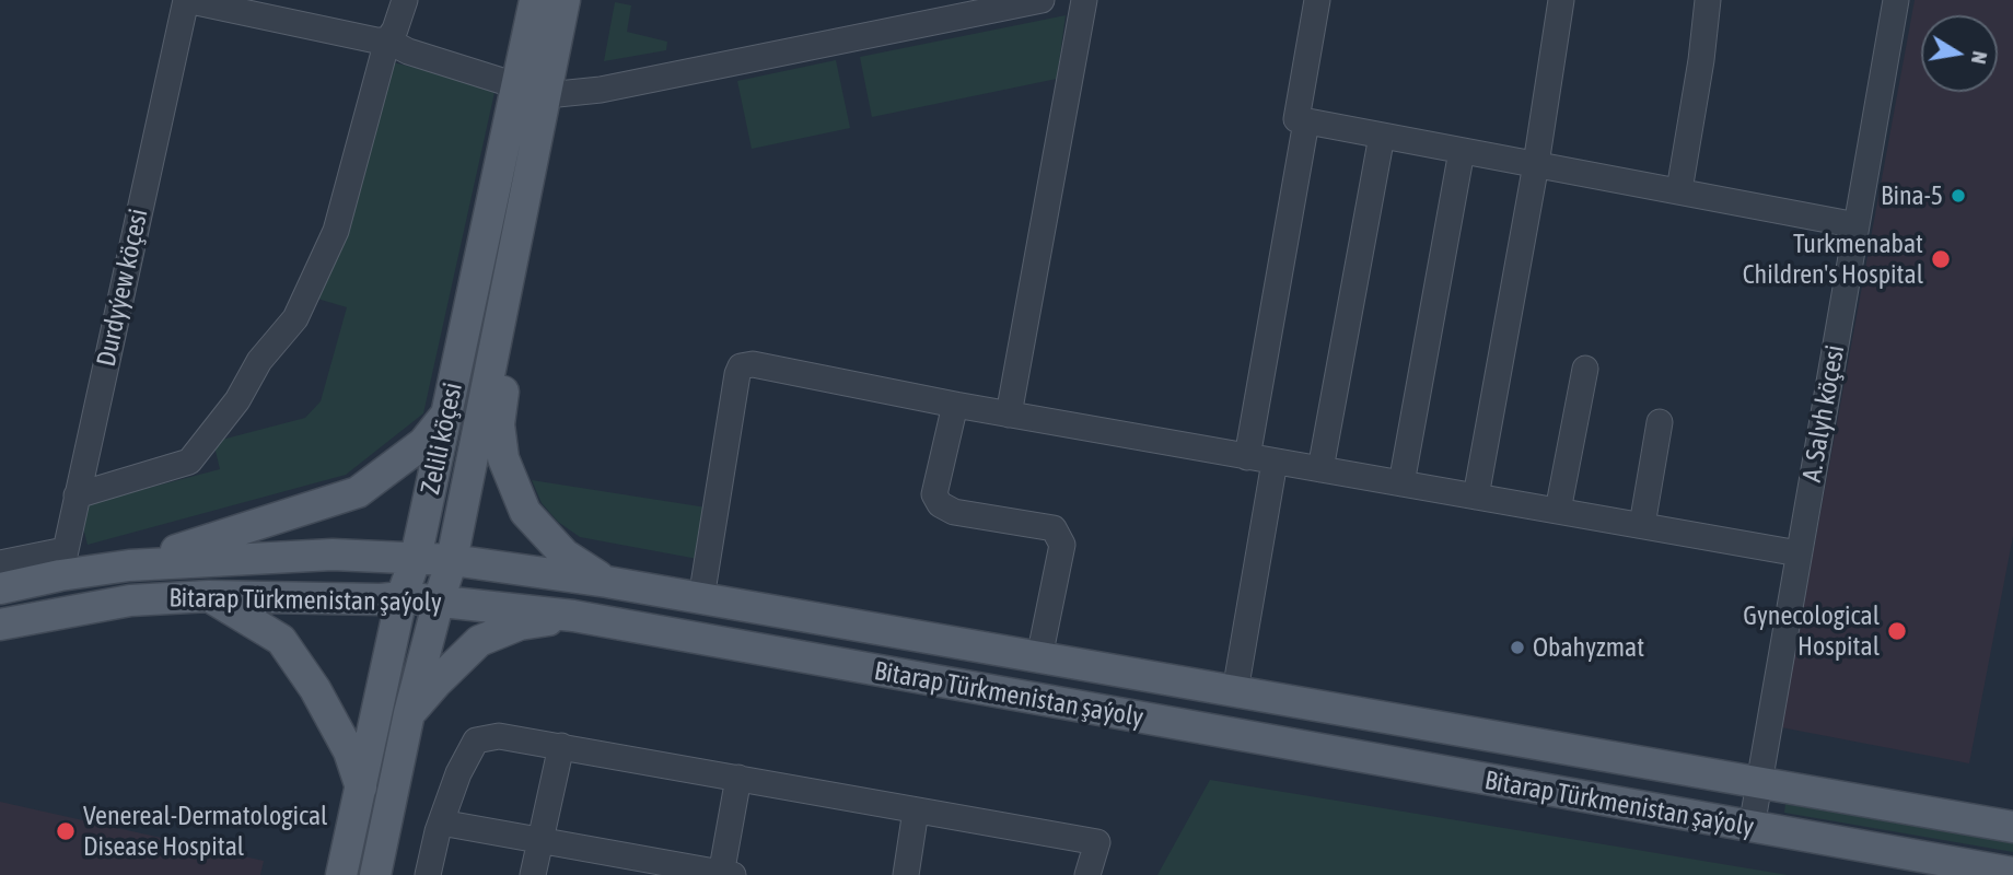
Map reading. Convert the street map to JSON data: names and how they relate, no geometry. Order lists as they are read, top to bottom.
{
  "streets": {
    "main road": ["Zelili köçesi", "Bitarap Türkmenistan şaýoly"],
    "street": ["Durdyýew köçesi", "A. Salyh köçesi"]
  },
  "crossings": [
    ["Durdyýew köçesi", "Bitarap Türkmenistan şaýoly"],
    ["A. Salyh köçesi", "Bitarap Türkmenistan şaýoly"],
    ["Zelili köçesi", "Bitarap Türkmenistan şaýoly"]
  ],
  "places": [
    "Bina-5",
    "Turkmenabat Children's Hospital",
    "Gynecological Hospital",
    "Obahyzmat",
    "Venereal-Dermatological Disease Hospital"
  ],
  "north": "right"
}
